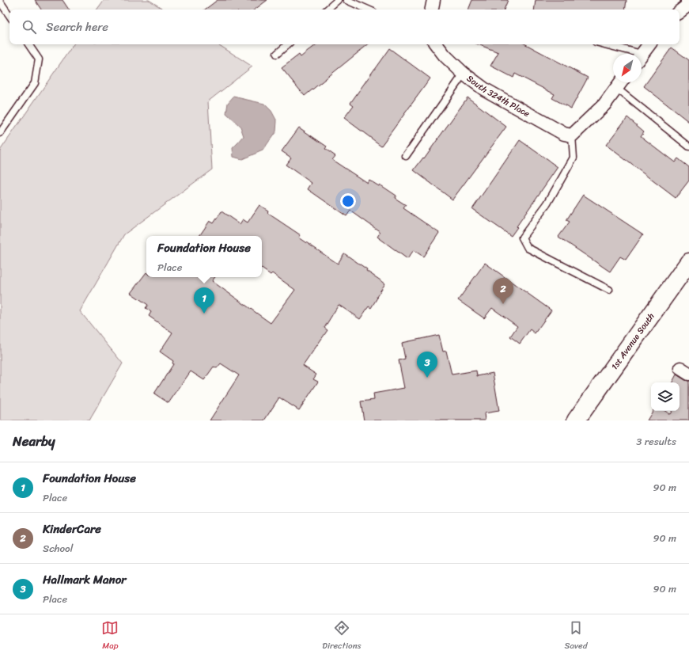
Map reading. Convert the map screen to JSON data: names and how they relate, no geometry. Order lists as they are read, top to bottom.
{
  "streets": {
    "main road": ["1st Avenue South"],
    "street": ["South 324th Place"]
  },
  "north": "bottom left",
  "page": {
    "search": "Search here",
    "popup": ["Foundation House", "Place"],
    "pins": ["2", "1", "3"],
    "heading": ["Nearby", "3 results"],
    "list": [
      {
        "mark": "1",
        "name": "Foundation House",
        "note": "Place",
        "value": "90 m"
      },
      {
        "mark": "2",
        "name": "KinderCare",
        "note": "School",
        "value": "90 m"
      },
      {
        "mark": "3",
        "name": "Hallmark Manor",
        "note": "Place",
        "value": "90 m"
      }
    ],
    "nav": ["Map", "Directions", "Saved"]
  }
}
